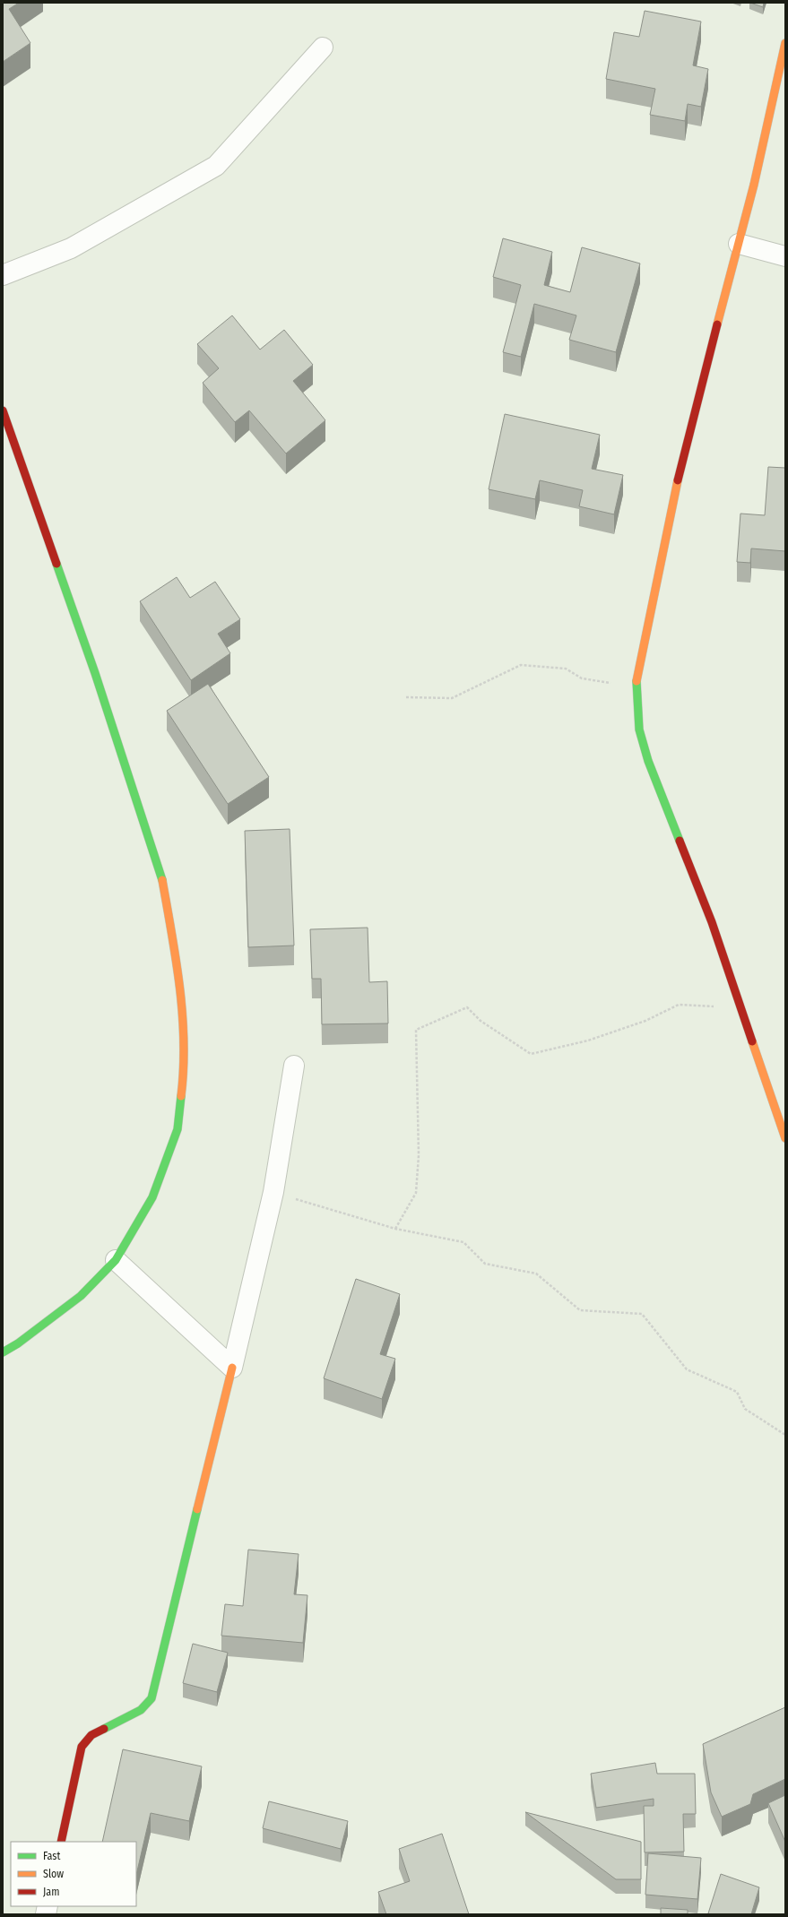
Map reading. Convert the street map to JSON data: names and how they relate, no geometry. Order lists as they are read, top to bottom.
{
  "legend": ["Fast", "Slow", "Jam"]
}
